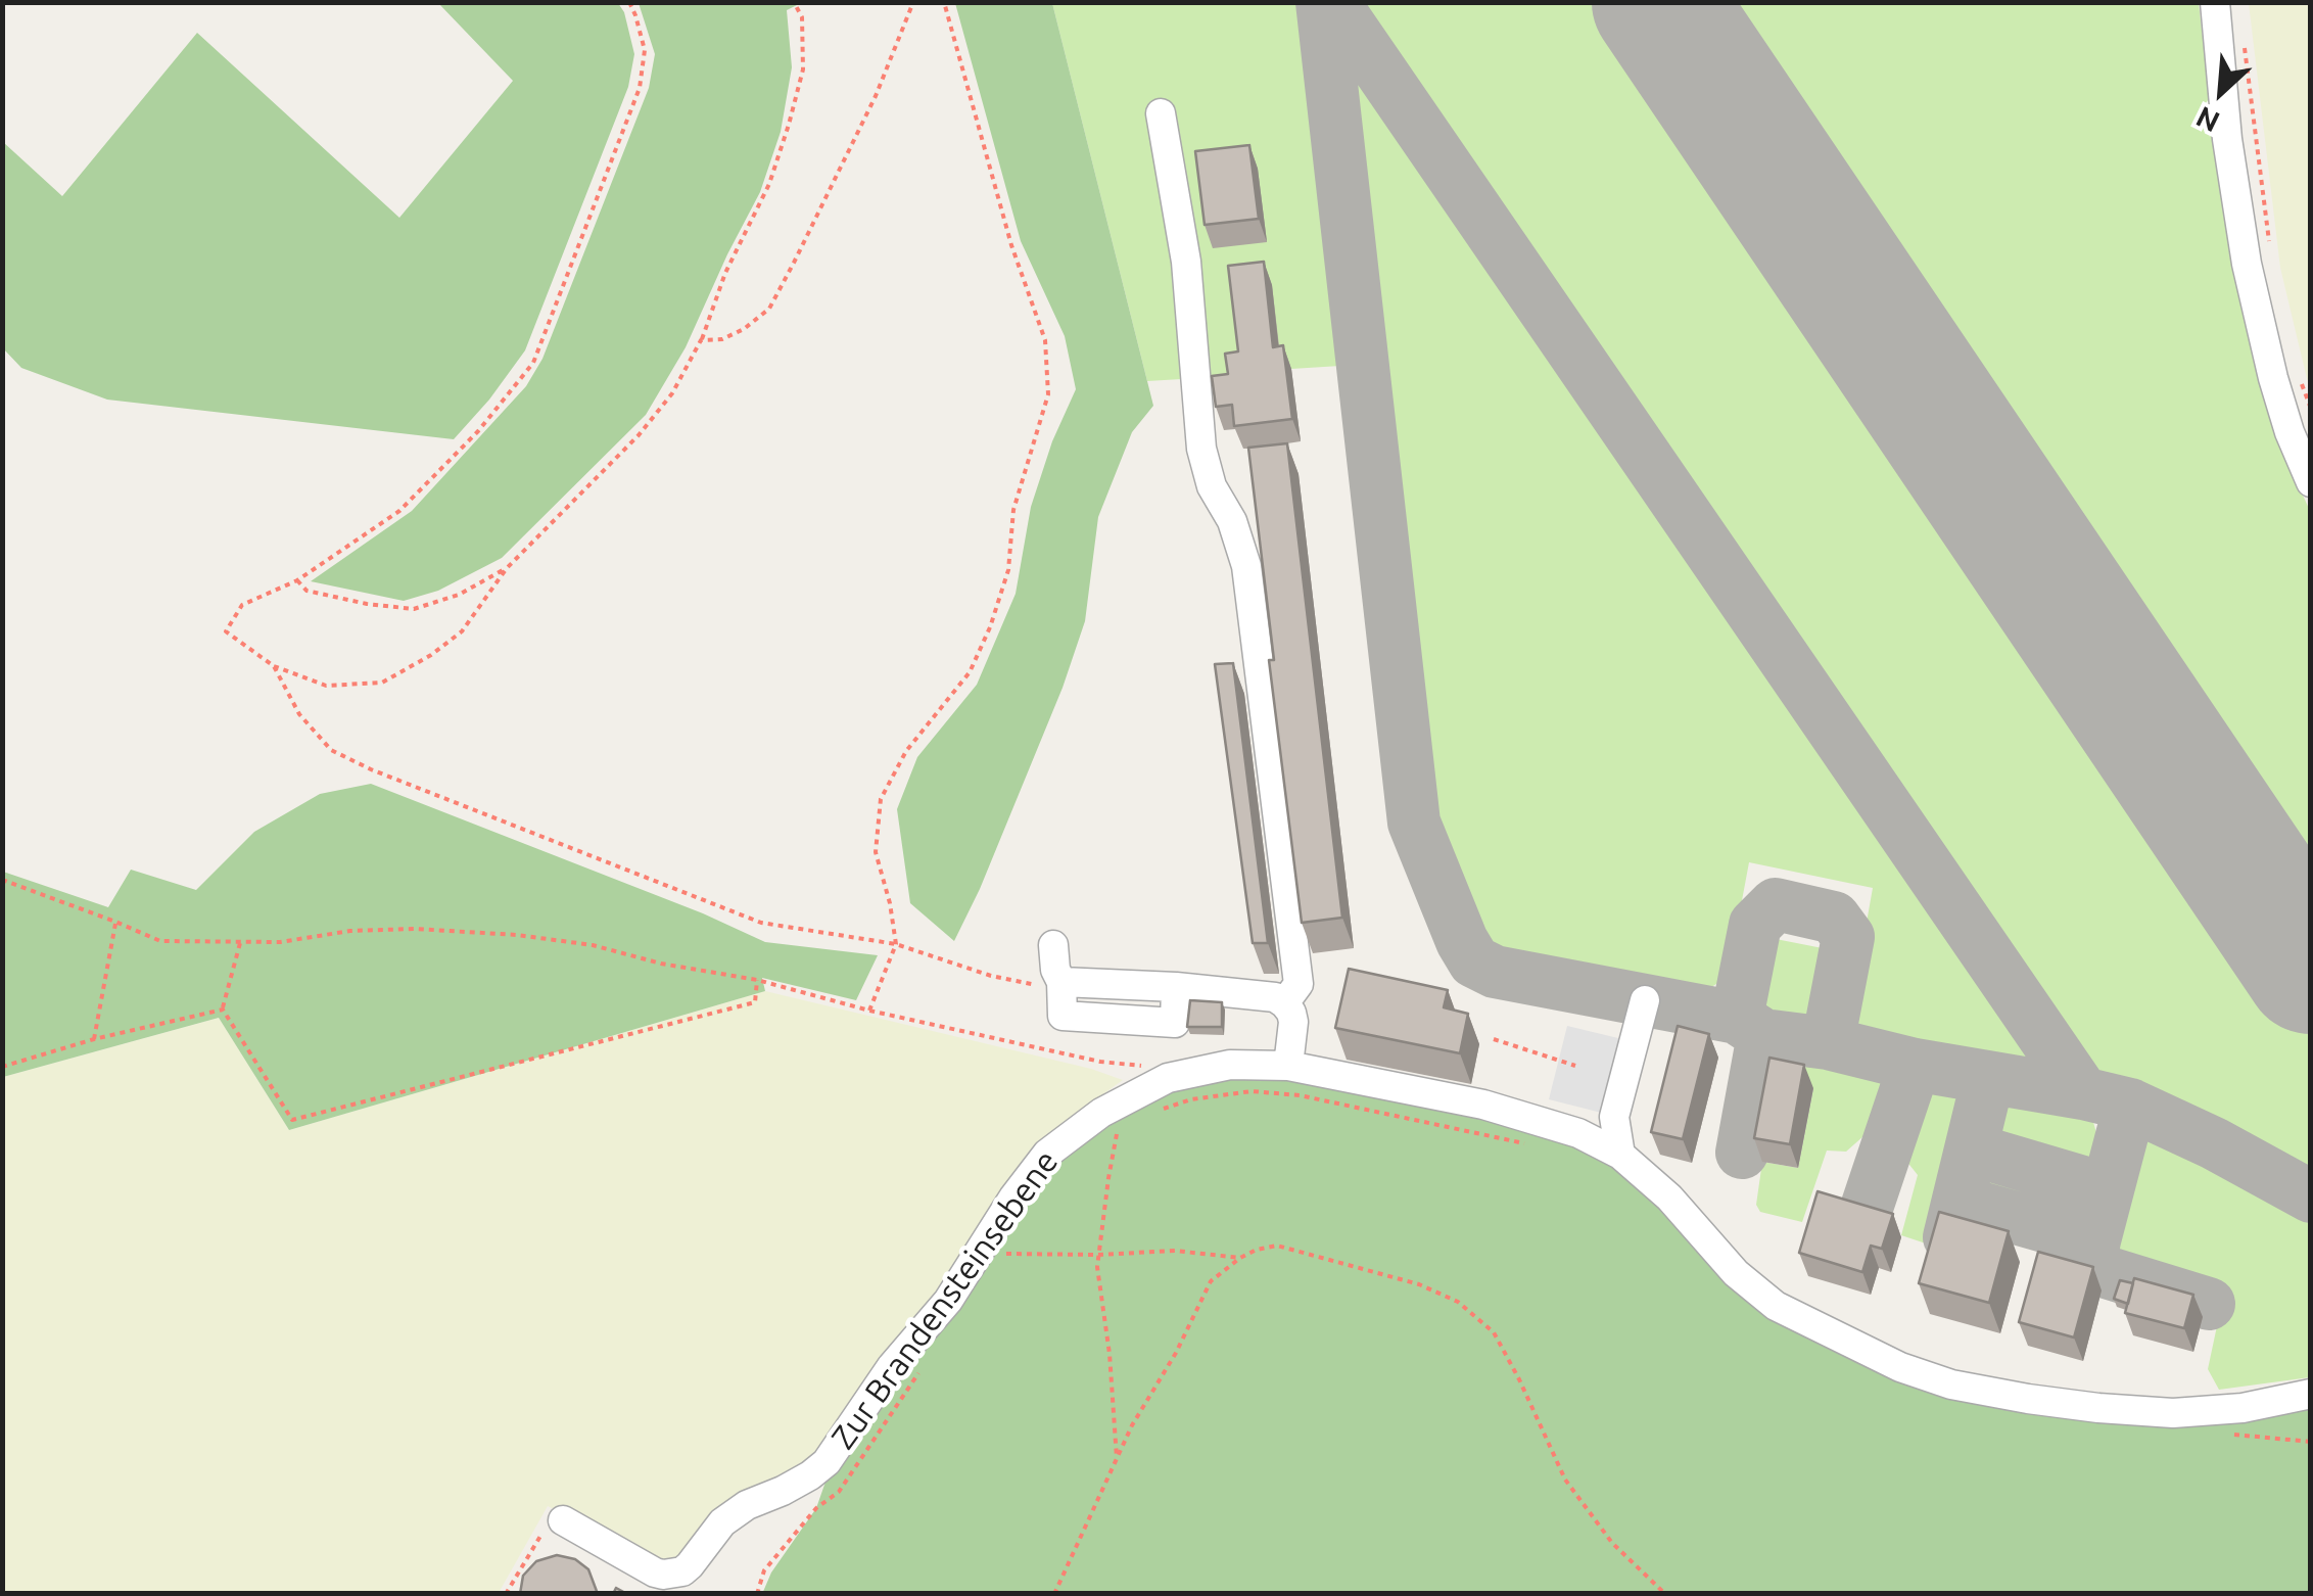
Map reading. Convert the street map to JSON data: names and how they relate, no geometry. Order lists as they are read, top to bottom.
{
  "streets": {
    "street": ["Zur Brandensteinsebene"]
  },
  "north": "bottom left"
}
